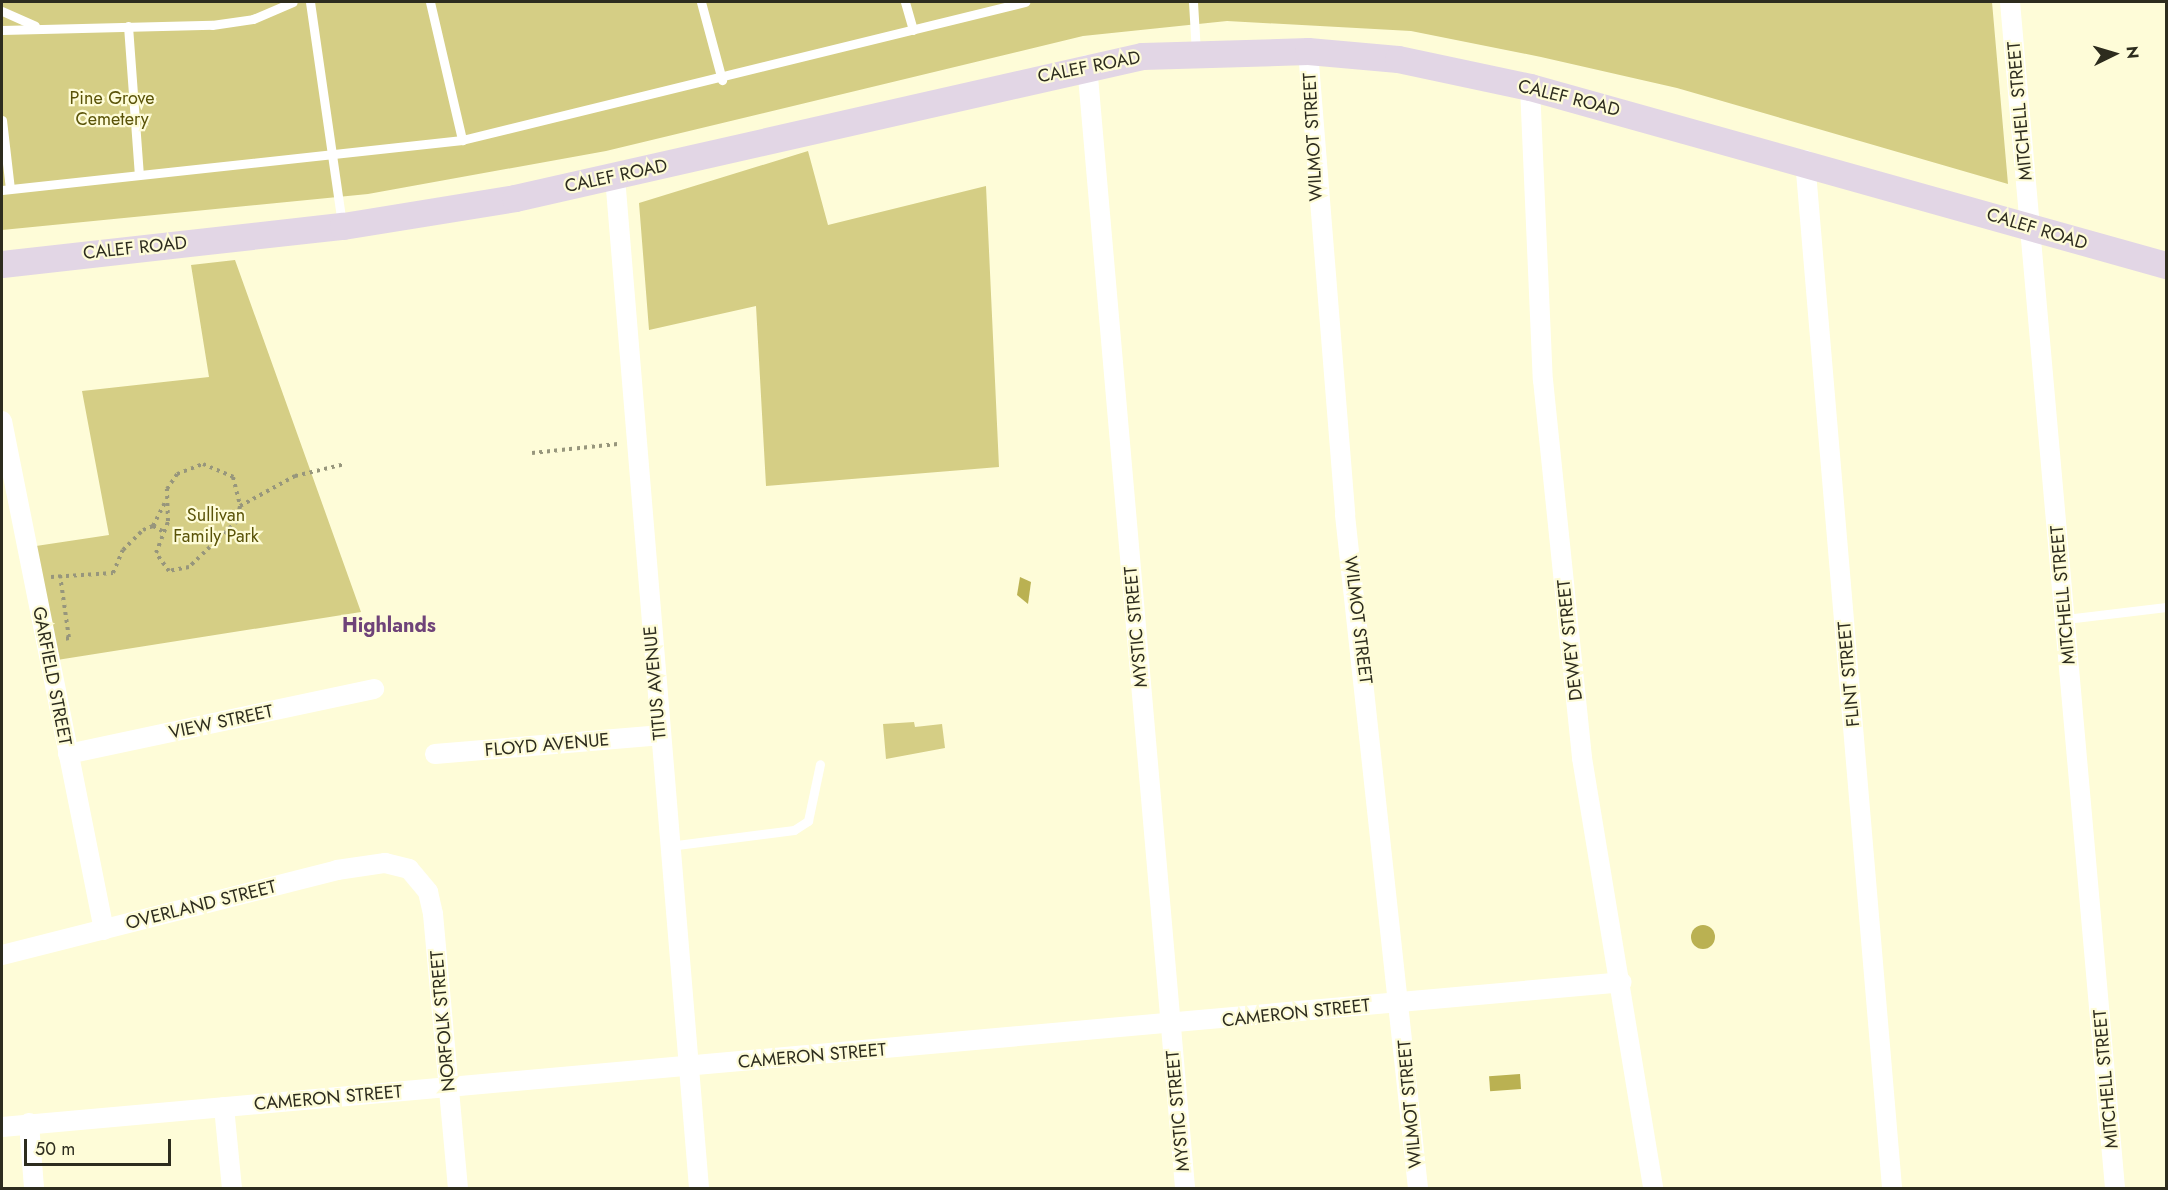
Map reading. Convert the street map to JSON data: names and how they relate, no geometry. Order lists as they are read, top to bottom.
{
  "streets": {
    "main road": ["CALEF ROAD"],
    "street": [
      "MITCHELL STREET",
      "WILMOT STREET",
      "MYSTIC STREET",
      "DEWEY STREET",
      "FLINT STREET",
      "GARFIELD STREET",
      "TITUS AVENUE",
      "VIEW STREET",
      "FLOYD AVENUE",
      "OVERLAND STREET",
      "CAMERON STREET",
      "NORFOLK STREET"
    ]
  },
  "crossings": [
    ["CALEF ROAD", "MITCHELL STREET"],
    ["CALEF ROAD", "WILMOT STREET"],
    ["CALEF ROAD", "MYSTIC STREET"],
    ["CALEF ROAD", "DEWEY STREET"],
    ["CALEF ROAD", "FLINT STREET"],
    ["CALEF ROAD", "TITUS AVENUE"],
    ["WILMOT STREET", "CAMERON STREET"],
    ["MYSTIC STREET", "CAMERON STREET"],
    ["DEWEY STREET", "CAMERON STREET"],
    ["GARFIELD STREET", "VIEW STREET"],
    ["GARFIELD STREET", "OVERLAND STREET"],
    ["TITUS AVENUE", "FLOYD AVENUE"],
    ["TITUS AVENUE", "CAMERON STREET"],
    ["OVERLAND STREET", "NORFOLK STREET"],
    ["CAMERON STREET", "NORFOLK STREET"]
  ],
  "districts": ["Highlands"],
  "parks": ["Pine Grove Cemetery", "Sullivan Family Park"],
  "scale_bar": "50 m",
  "north": "right"
}
